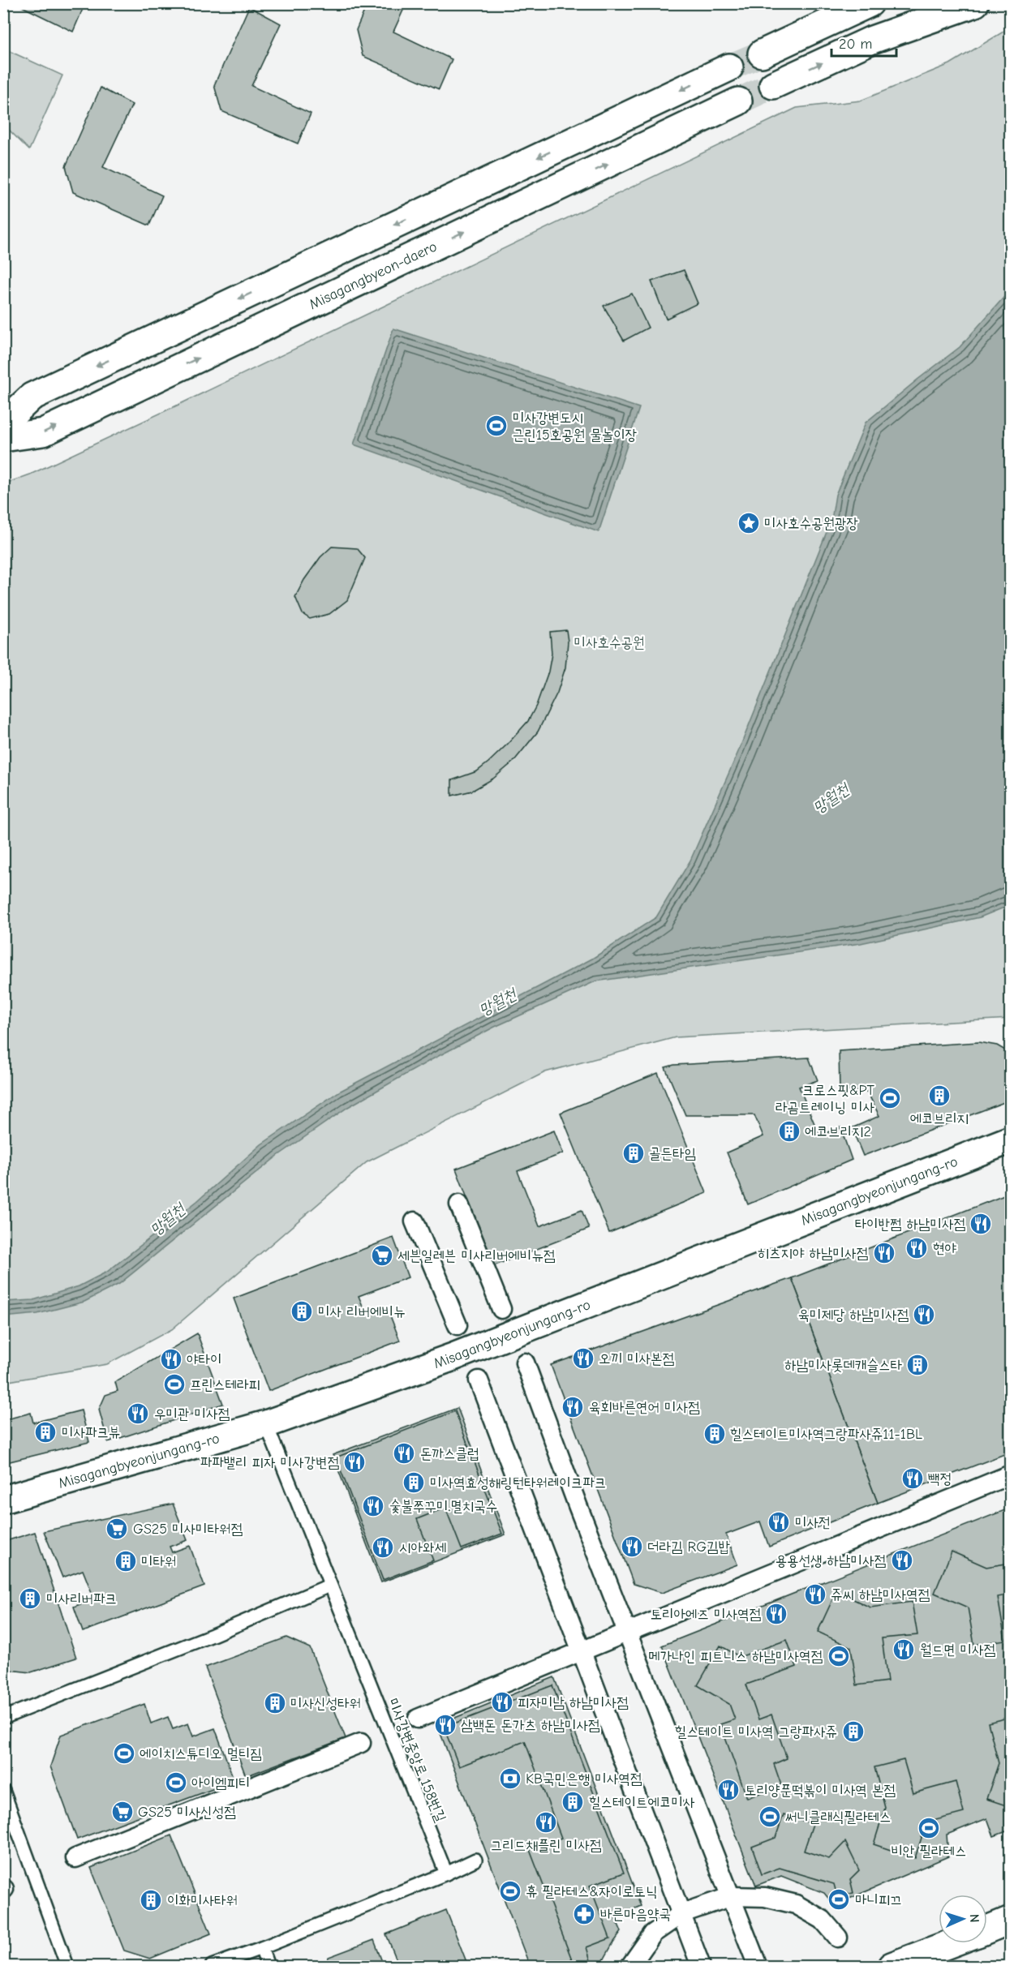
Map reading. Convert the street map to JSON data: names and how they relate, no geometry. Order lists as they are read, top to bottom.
{
  "streets": {
    "main road": ["Misagangbyeon-daero", "Misagangbyeonjungang-ro"],
    "lane": ["미사강변중앙로 158번길"]
  },
  "crossings": [
    ["Misagangbyeonjungang-ro", "미사강변중앙로 158번길"]
  ],
  "water": ["망월천"],
  "parks": ["미사호수공원"],
  "places": {
    "sports": [
      "미사강변도시 근린15호공원 물놀이장",
      "크로스핏&PT 라곰트레이닝 미사",
      "프린스테라피",
      "메가나인 피트니스 하남미사역점",
      "에이치스튜디오 멀티짐",
      "아이엠피티",
      "써니클래식필라테스",
      "비안 필라테스",
      "휴 필라테스&자이로토닉",
      "마니피끄"
    ],
    "place": ["미사호수공원광장"],
    "building": [
      "에코브리지",
      "에코브리지2",
      "골든타임",
      "미사 리버에비뉴",
      "하남미사롯데캐슬스타",
      "미사파크뷰",
      "힐스테이트미사역그랑파사쥬11-1BL",
      "미사역효성해링턴타워레이크파크",
      "미타워",
      "미사리버파크",
      "미사신성타워",
      "힐스테이트 미사역 그랑파사쥬",
      "힐스테이트에코미사",
      "이화미사타워"
    ],
    "restaurant": [
      "타이반쩜 하남미사점",
      "현야",
      "히츠지야 하남미사점",
      "육미제당 하남미사점",
      "오끼 미사본점",
      "야타이",
      "육회바른연어 미사점",
      "우미관 미사점",
      "돈까스클럽",
      "파파밸리 피자 미사강변점",
      "빽정",
      "숯불쭈꾸미.멸치국수",
      "미사전",
      "더라김 RG김밥",
      "시아와세",
      "용용선생 하남미사점",
      "쥬씨 하남미사역점",
      "토리아에즈 미사역점",
      "월드면 미사점",
      "피자미남 하남미사점",
      "삼백돈 돈가츠 하남미사점",
      "토리양푼떡볶이 미사역 본점",
      "그리드채플린 미사점"
    ],
    "supermarket": ["세븐일레븐 미사리버에비뉴점", "GS25 미사미타워점", "GS25 미사신성점"],
    "bank": ["KB국민은행 미사역점"],
    "pharmacy": ["바른마음약국"]
  },
  "scale_bar": "20 m",
  "north": "right"
}
